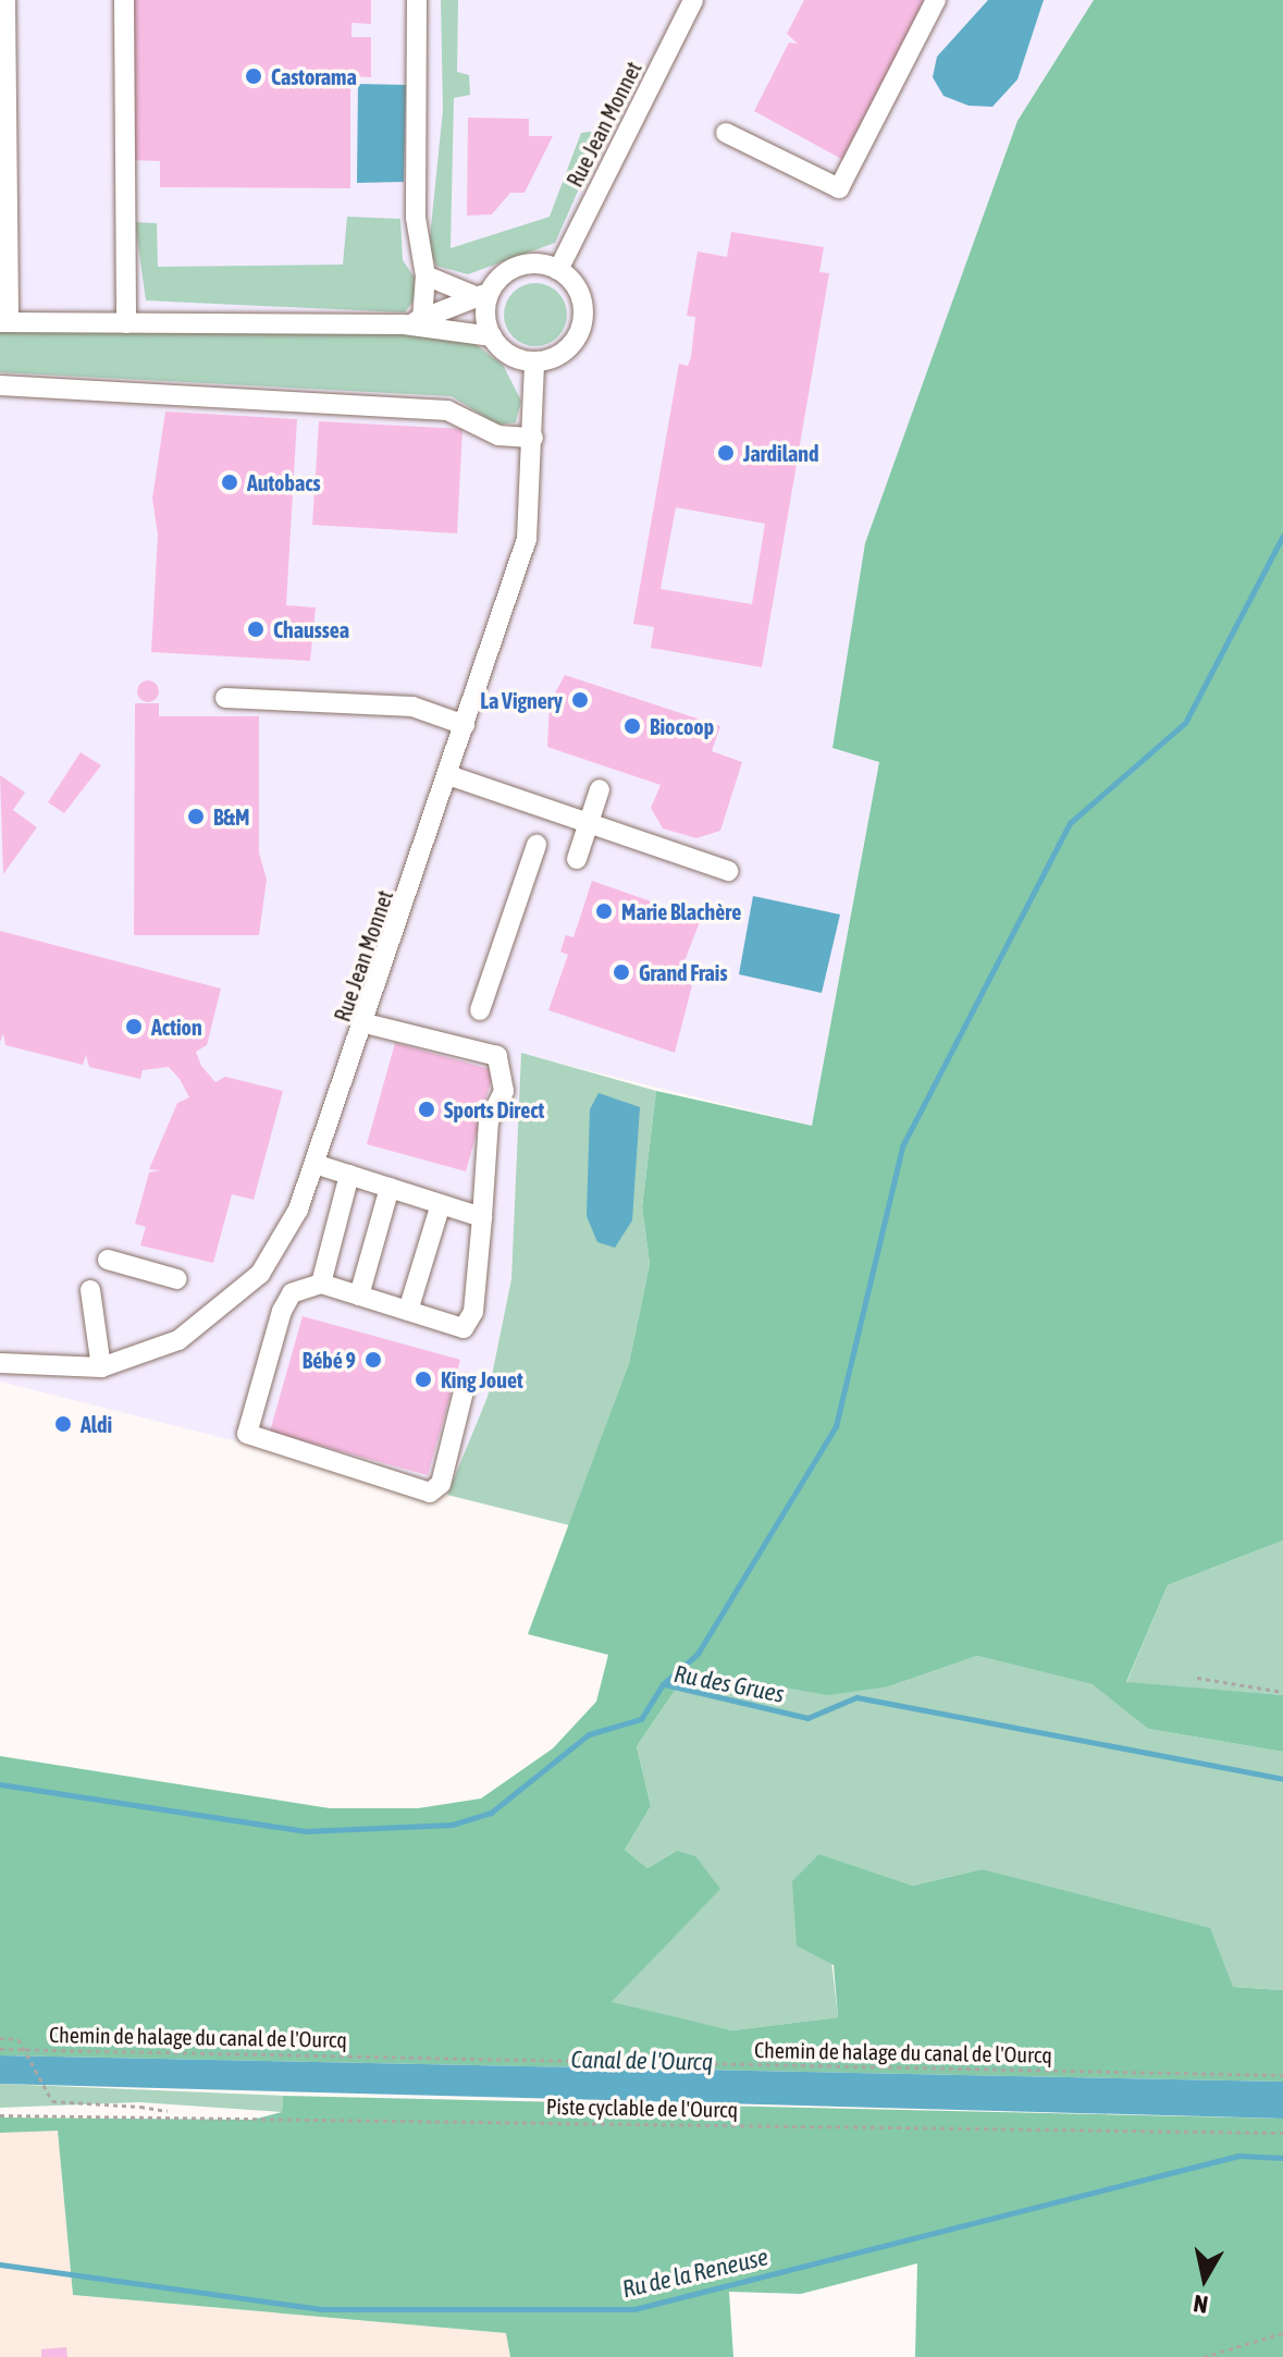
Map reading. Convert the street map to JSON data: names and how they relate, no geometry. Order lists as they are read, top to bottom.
{
  "streets": {
    "street": ["Rue Jean Monnet"],
    "path": ["Chemin de halage du canal de l'Ourcq", "Piste cyclable de l'Ourcq"]
  },
  "water": ["Ru des Grues", "Canal de l'Ourcq", "Ru de la Reneuse"],
  "places": [
    "Castorama",
    "Jardiland",
    "Autobacs",
    "Chaussea",
    "La Vignery",
    "Biocoop",
    "B&M",
    "Marie Blachère",
    "Grand Frais",
    "Action",
    "Sports Direct",
    "Bébé 9",
    "King Jouet",
    "Aldi"
  ],
  "north": "bottom"
}
